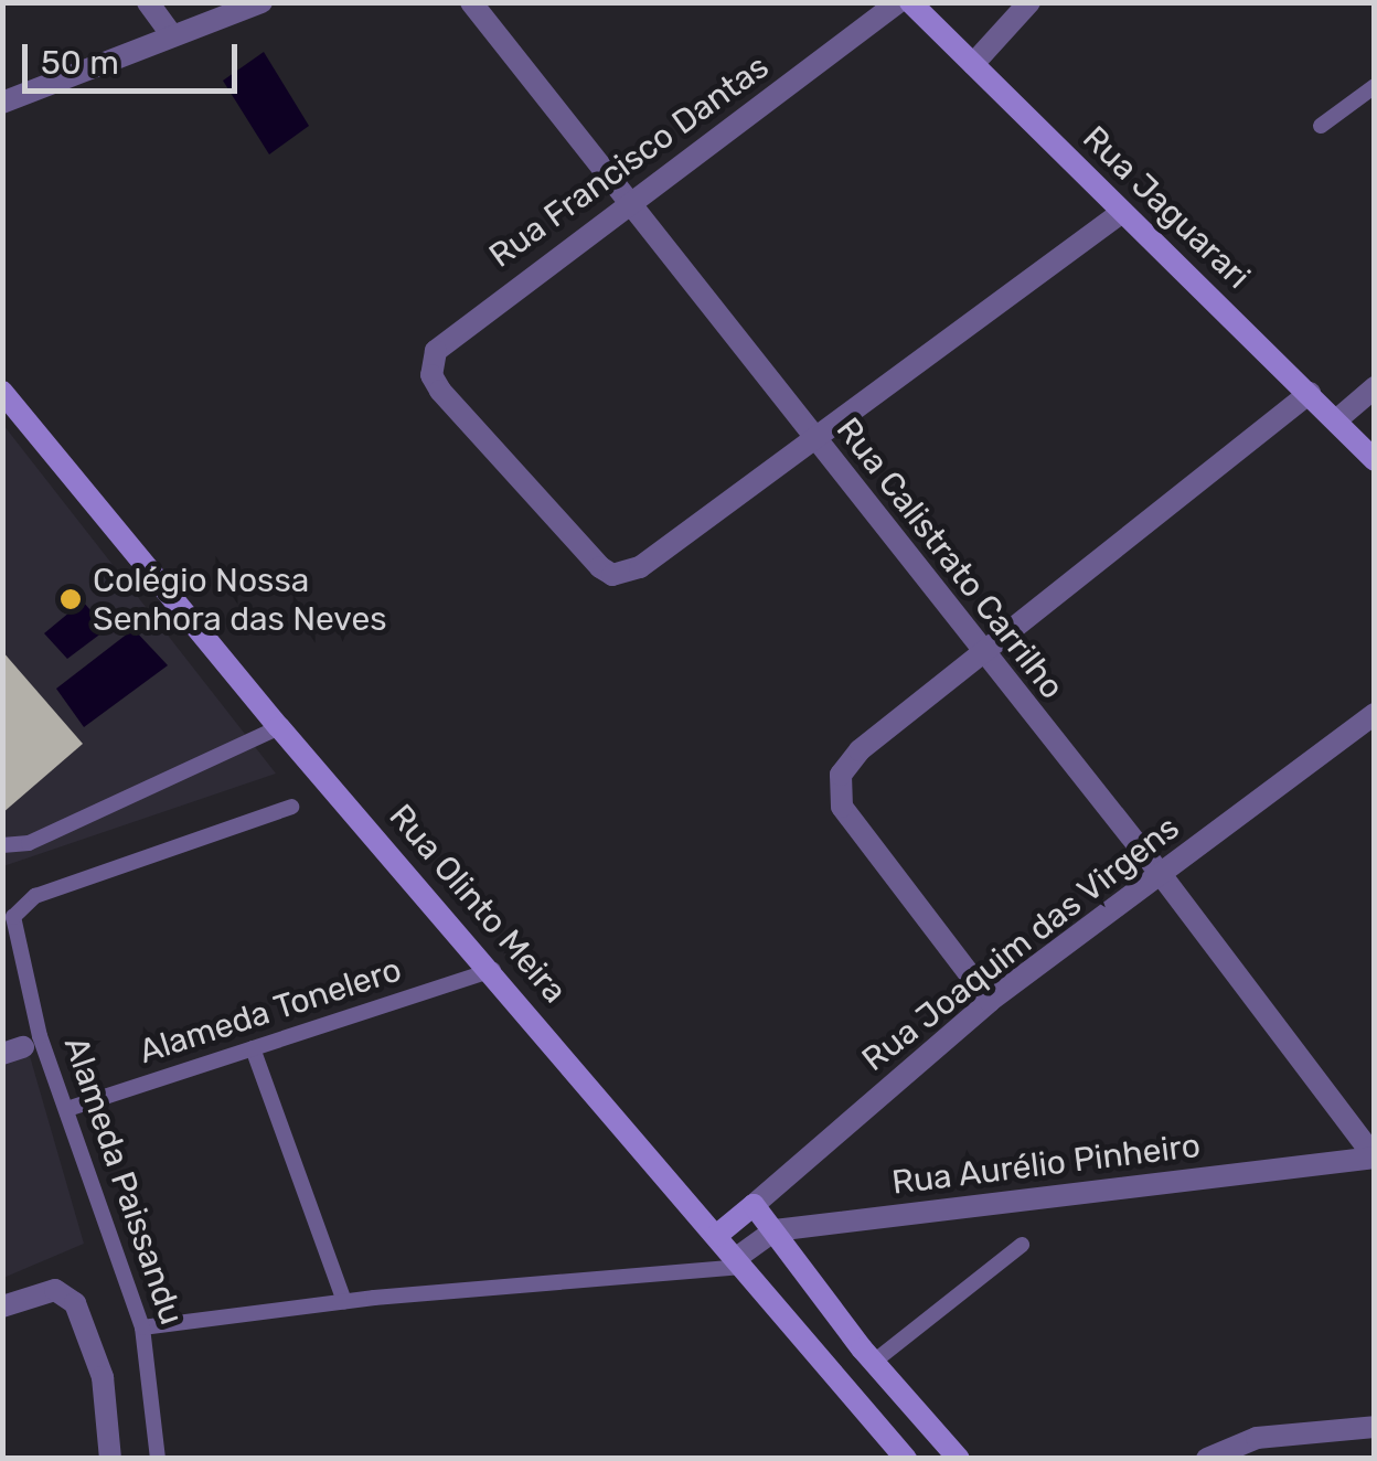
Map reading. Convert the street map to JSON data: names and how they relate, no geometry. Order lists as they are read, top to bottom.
{
  "streets": {
    "main road": ["Rua Jaguarari", "Rua Olinto Meira", "Rua Joaquim das Virgens"],
    "street": ["Rua Francisco Dantas", "Rua Calistrato Carrilho", "Rua Aurélio Pinheiro"],
    "lane": ["Alameda Tonelero", "Alameda Paissandu"]
  },
  "crossings": [
    ["Rua Francisco Dantas", "Rua Calistrato Carrilho"],
    ["Rua Calistrato Carrilho", "Rua Joaquim das Virgens"],
    ["Rua Calistrato Carrilho", "Rua Aurélio Pinheiro"],
    ["Rua Olinto Meira", "Rua Joaquim das Virgens"],
    ["Rua Olinto Meira", "Alameda Tonelero"],
    ["Rua Olinto Meira", "Rua Aurélio Pinheiro"],
    ["Alameda Tonelero", "Alameda Paissandu"],
    ["Rua Aurélio Pinheiro", "Alameda Paissandu"]
  ],
  "places": ["Colégio Nossa Senhora das Neves"],
  "scale_bar": "50 m"
}
